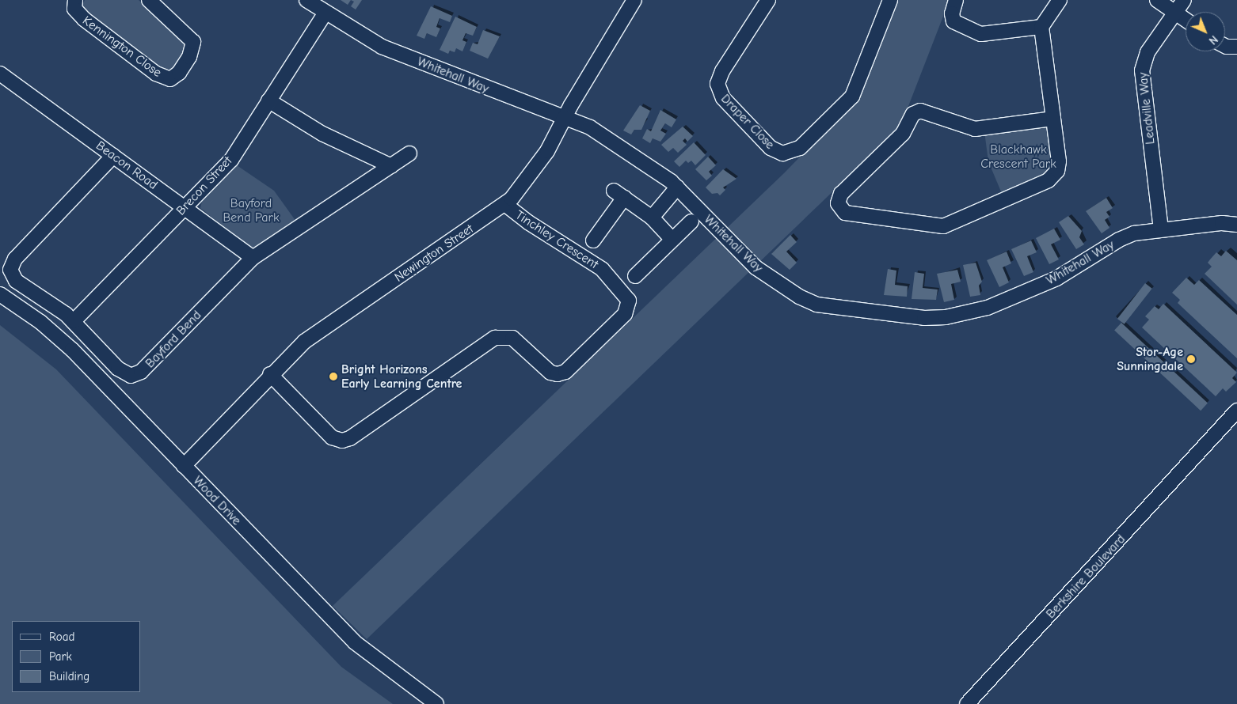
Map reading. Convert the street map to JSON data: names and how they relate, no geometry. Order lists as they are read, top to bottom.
{
  "streets": {
    "street": [
      "Kennington Close",
      "Whitehall Way",
      "Leadville Way",
      "Draper Close",
      "Beacon Road",
      "Brecon Street",
      "Tinchley Crescent",
      "Newington Street",
      "Bayford Bend",
      "Wood Drive",
      "Berkshire Boulevard"
    ]
  },
  "crossings": [
    ["Whitehall Way", "Leadville Way"],
    ["Whitehall Way", "Brecon Street"],
    ["Whitehall Way", "Newington Street"],
    ["Beacon Road", "Brecon Street"],
    ["Beacon Road", "Bayford Bend"],
    ["Brecon Street", "Bayford Bend"],
    ["Tinchley Crescent", "Newington Street"],
    ["Newington Street", "Wood Drive"]
  ],
  "parks": ["Blackhawk Crescent Park", "Bayford Bend Park"],
  "places": ["Stor-Age Sunningdale", "Bright Horizons Early Learning Centre"],
  "legend": ["Road", "Park", "Building"],
  "north": "bottom right"
}
